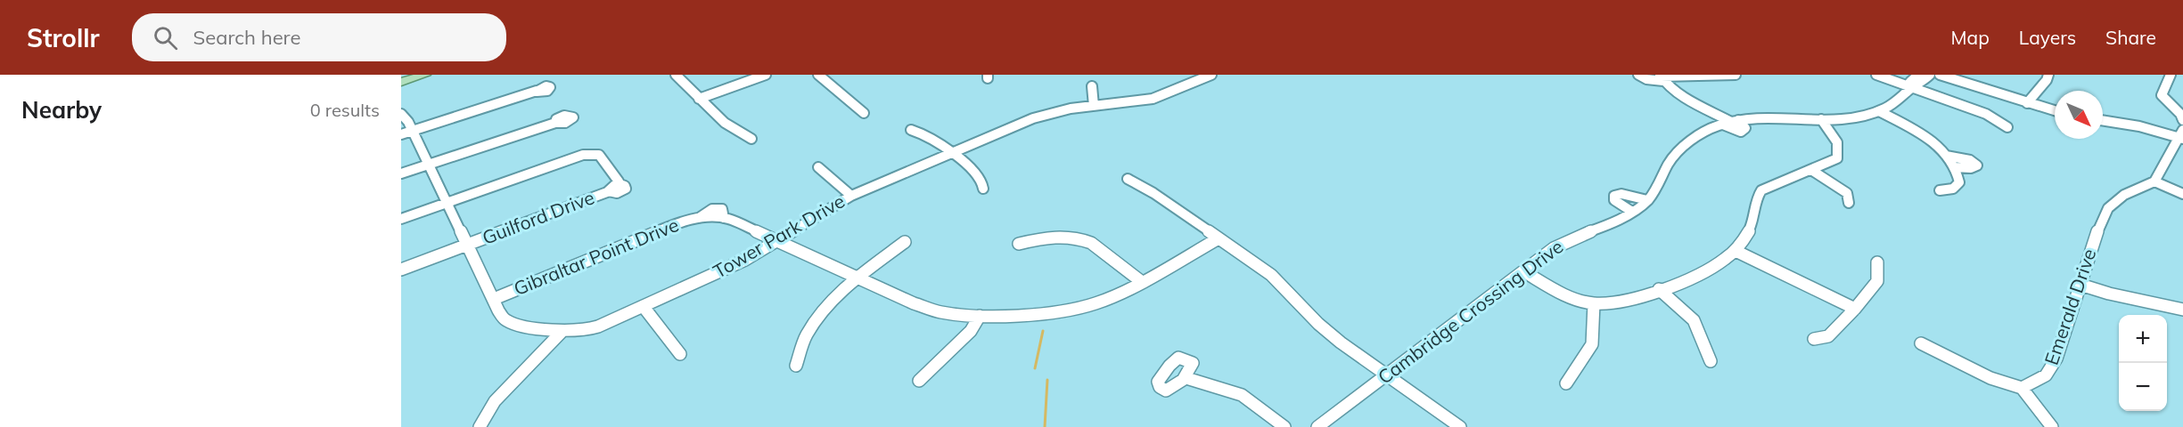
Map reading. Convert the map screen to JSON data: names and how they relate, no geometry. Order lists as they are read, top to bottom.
{
  "streets": {
    "street": [
      "Guilford Drive",
      "Tower Park Drive",
      "Gibraltar Point Drive",
      "Emerald Drive",
      "Cambridge Crossing Drive"
    ]
  },
  "crossings": [
    ["Guilford Drive", "Tower Park Drive"],
    ["Tower Park Drive", "Gibraltar Point Drive"]
  ],
  "north": "bottom right",
  "page": {
    "header": "Strollr",
    "search": "Search here",
    "nav": ["Map", "Layers", "Share"],
    "heading": ["Nearby", "0 results"],
    "map_buttons": ["+", "−"]
  }
}
